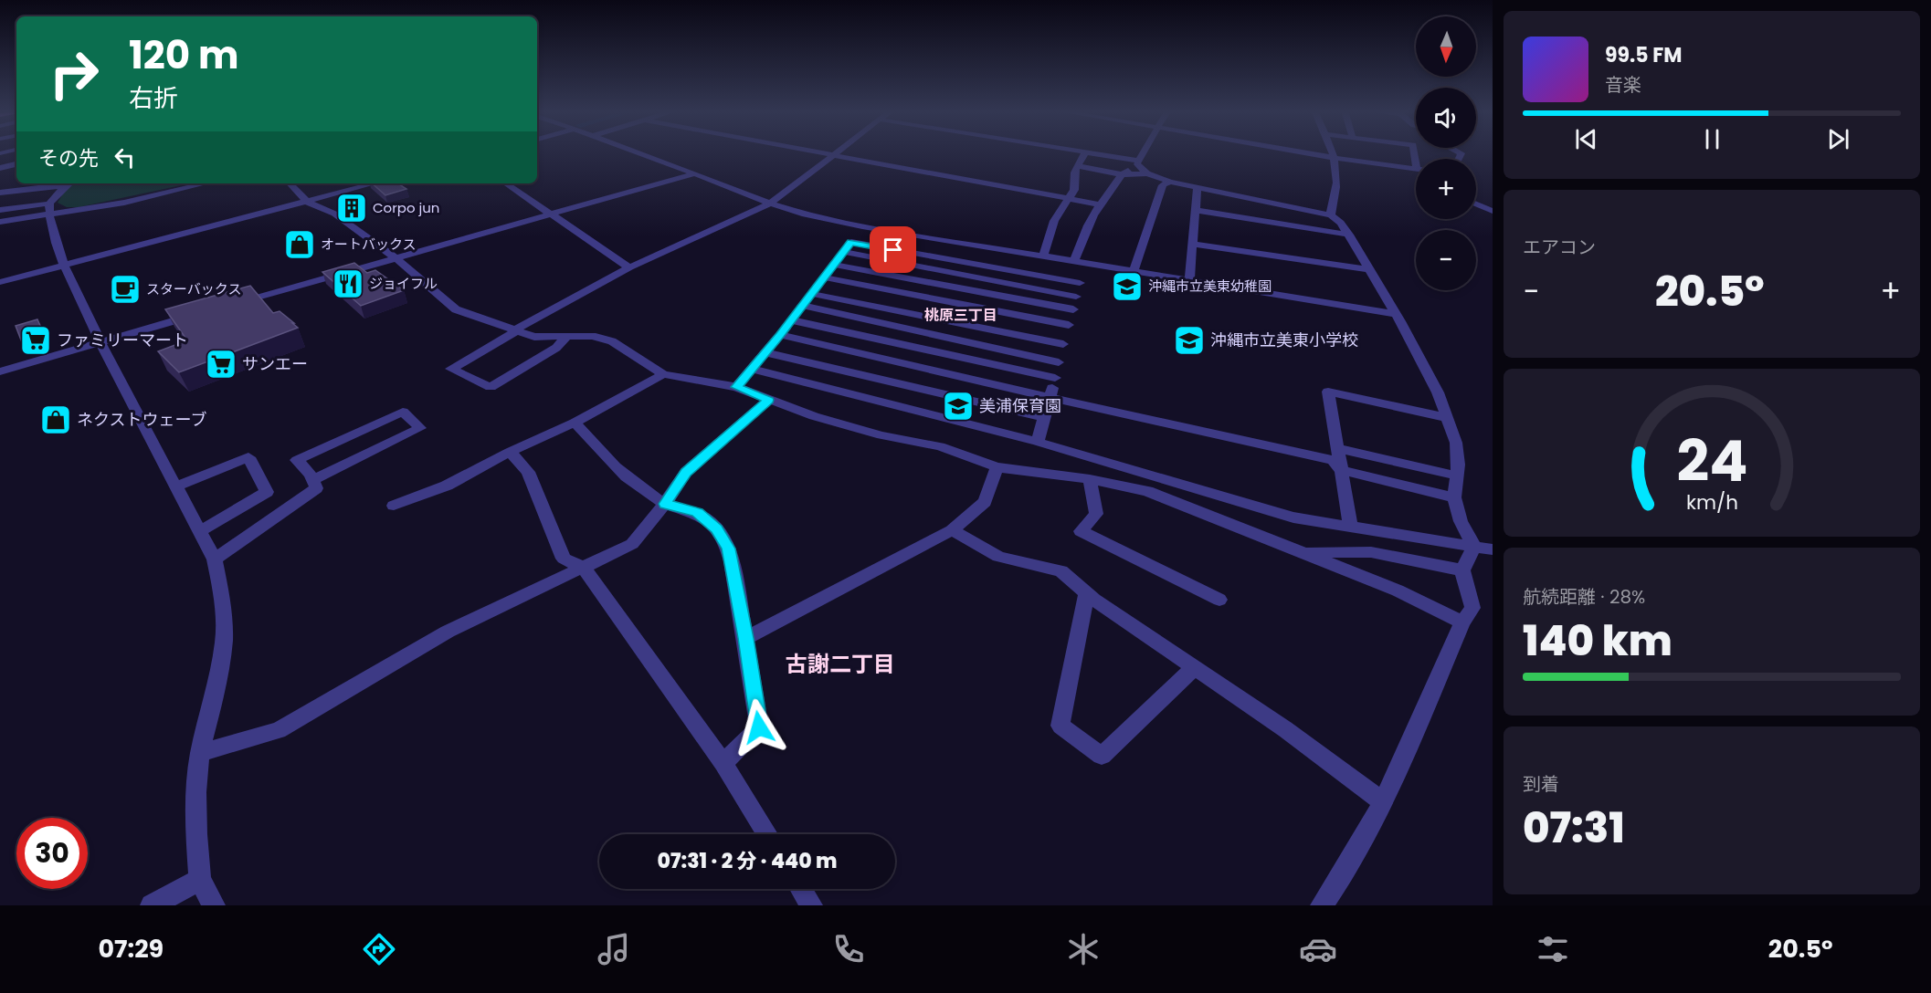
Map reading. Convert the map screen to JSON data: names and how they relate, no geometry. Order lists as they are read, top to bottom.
{
  "districts": ["桃原三丁目", "古謝二丁目"],
  "places": {
    "building": ["Corpo jun"],
    "shop": ["オートバックス", "ネクストウェーブ"],
    "restaurant": ["ジョイフル"],
    "school or university": ["沖縄市立美東幼稚園", "沖縄市立美東小学校", "美浦保育園"],
    "cafe": ["スターバックス"],
    "supermarket": ["ファミリーマート", "サンエー"]
  },
  "north": "bottom",
  "page": {
    "map_buttons": ["+", "−"],
    "turn": ["120 m", "右折"],
    "song": ["99.5 FM", "音楽"],
    "then": "その先",
    "tile": [
      "エアコン",
      ["航続距離 · 28%", "140 km"],
      ["到着", "07:31"]
    ],
    "heat": ["−", "20.5°", "+"],
    "limit": "30",
    "trip": "07:31 · 2 分 · 440 m",
    "tabs": ["07:29", "20.5°"],
    "gauge": ["24", "km/h"]
  }
}
